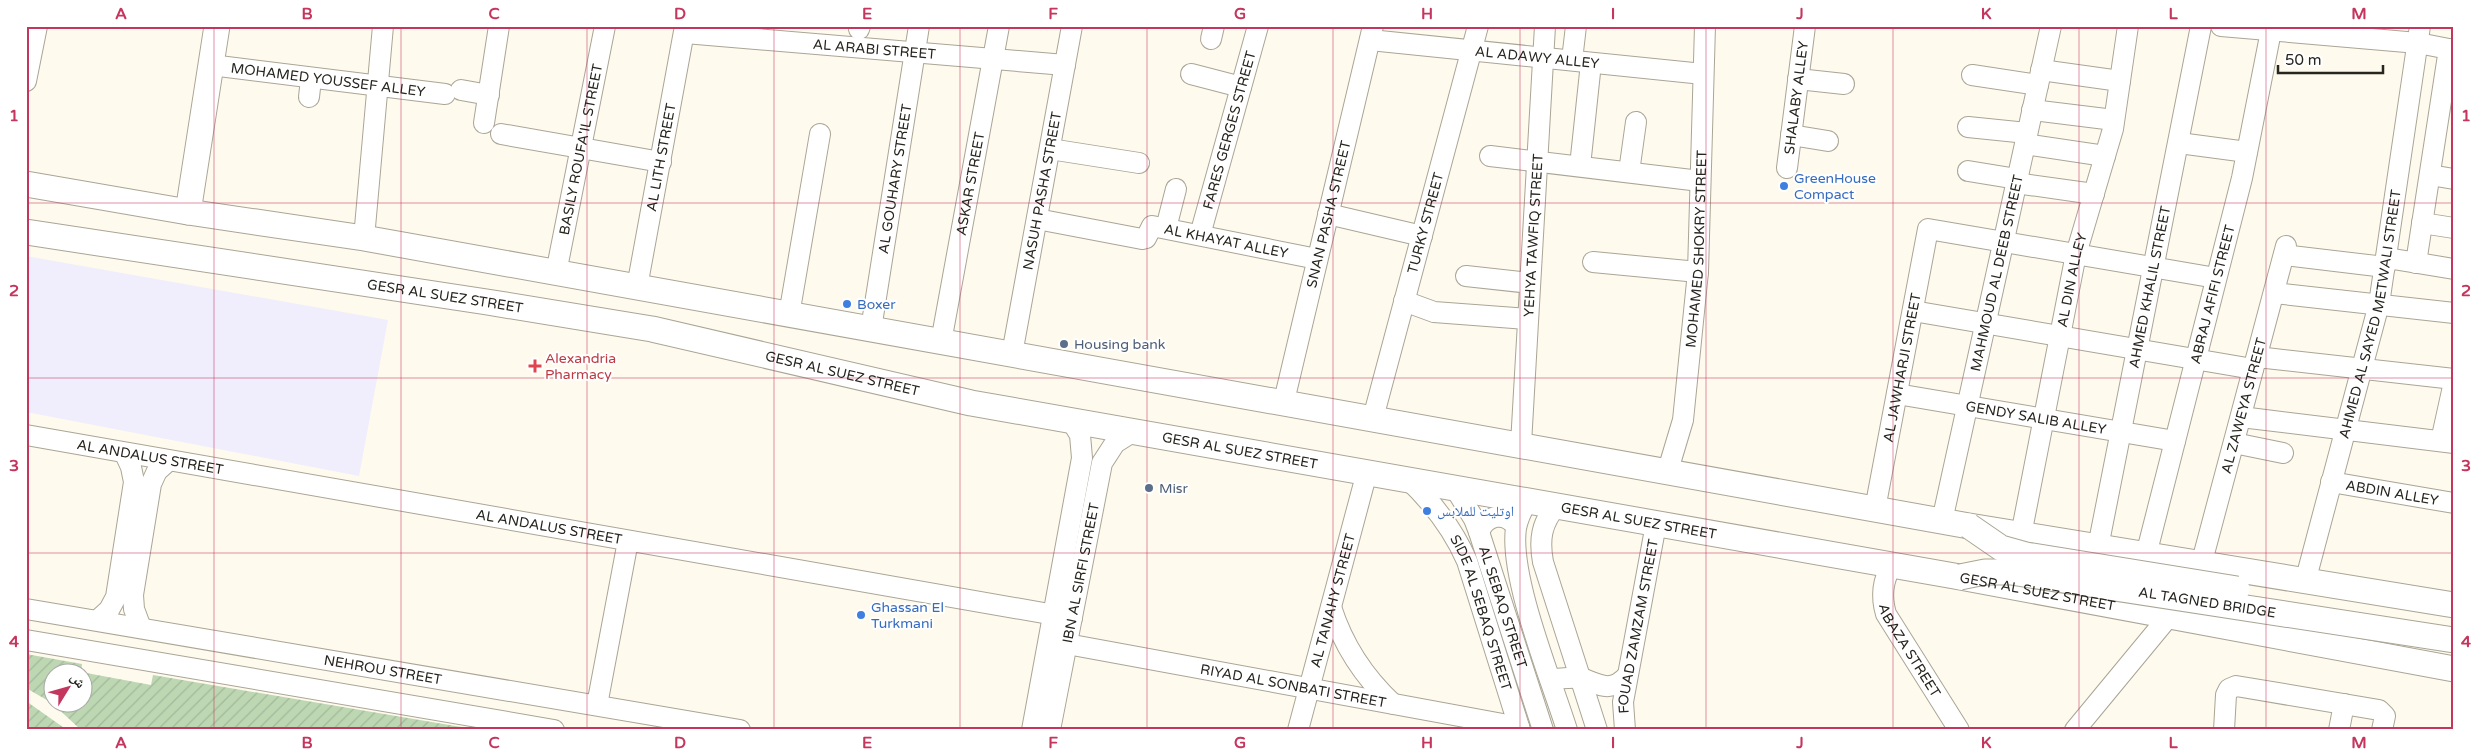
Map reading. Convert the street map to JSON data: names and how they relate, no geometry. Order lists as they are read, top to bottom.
{
  "streets": {
    "main road": ["GESR AL SUEZ STREET", "AL TAGNED BRIDGE"],
    "street": [
      "AL ARABI STREET",
      "AL ADAWY ALLEY",
      "MOHAMED YOUSSEF ALLEY",
      "SHALABY ALLEY",
      "FARES GERGES STREET",
      "BASILY ROUFA'IL STREET",
      "AL LITH STREET",
      "AL GOUHARY STREET",
      "ASKAR STREET",
      "NASUH PASHA STREET",
      "SNAN PASHA STREET",
      "TURKY STREET",
      "YEHYA TAWFIQ STREET",
      "AL KHAYAT ALLEY",
      "MOHAMED SHOKRY STREET",
      "MAHMOUD AL DEEB STREET",
      "AL DIN ALLEY",
      "AHMED KHALIL STREET",
      "ABRAJ AFIFI STREET",
      "AHMED AL SAYED METWALI STREET",
      "AL JAWHARJI STREET",
      "AL ZAWEYA STREET",
      "GENDY SALIB ALLEY",
      "AL ANDALUS STREET",
      "ABDIN ALLEY",
      "IBN AL SIRFI STREET",
      "AL TANAHY STREET",
      "AL SEBAQ STREET",
      "SIDE AL SEBAQ STREET",
      "FOUAD ZAMZAM STREET",
      "ABAZA STREET",
      "NEHROU STREET",
      "RIYAD AL SONBATI STREET"
    ]
  },
  "crossings": [
    ["AL ARABI STREET", "AL LITH STREET"],
    ["AL ARABI STREET", "AL GOUHARY STREET"],
    ["AL ARABI STREET", "ASKAR STREET"],
    ["AL ARABI STREET", "NASUH PASHA STREET"],
    ["AL ADAWY ALLEY", "SNAN PASHA STREET"],
    ["AL ADAWY ALLEY", "TURKY STREET"],
    ["AL ADAWY ALLEY", "YEHYA TAWFIQ STREET"],
    ["AL ADAWY ALLEY", "MOHAMED SHOKRY STREET"],
    ["FARES GERGES STREET", "AL KHAYAT ALLEY"],
    ["NASUH PASHA STREET", "AL KHAYAT ALLEY"],
    ["SNAN PASHA STREET", "AL KHAYAT ALLEY"],
    ["MAHMOUD AL DEEB STREET", "AL JAWHARJI STREET"],
    ["MAHMOUD AL DEEB STREET", "GENDY SALIB ALLEY"],
    ["AL DIN ALLEY", "GENDY SALIB ALLEY"],
    ["AHMED KHALIL STREET", "GENDY SALIB ALLEY"],
    ["ABRAJ AFIFI STREET", "GENDY SALIB ALLEY"],
    ["GESR AL SUEZ STREET", "IBN AL SIRFI STREET"],
    ["GESR AL SUEZ STREET", "AL TANAHY STREET"],
    ["GESR AL SUEZ STREET", "AL TAGNED BRIDGE"],
    ["GESR AL SUEZ STREET", "AL SEBAQ STREET"],
    ["GESR AL SUEZ STREET", "SIDE AL SEBAQ STREET"],
    ["GESR AL SUEZ STREET", "FOUAD ZAMZAM STREET"],
    ["GESR AL SUEZ STREET", "ABAZA STREET"],
    ["AHMED AL SAYED METWALI STREET", "AL ZAWEYA STREET"],
    ["AHMED AL SAYED METWALI STREET", "ABDIN ALLEY"],
    ["AL JAWHARJI STREET", "GENDY SALIB ALLEY"],
    ["AL ANDALUS STREET", "IBN AL SIRFI STREET"],
    ["IBN AL SIRFI STREET", "RIYAD AL SONBATI STREET"],
    ["AL TANAHY STREET", "RIYAD AL SONBATI STREET"],
    ["AL SEBAQ STREET", "SIDE AL SEBAQ STREET"],
    ["SIDE AL SEBAQ STREET", "RIYAD AL SONBATI STREET"]
  ],
  "places": {
    "other": [
      "GreenHouse Compact",
      "Boxer",
      "Housing bank",
      "Misr",
      "اوتليت للملابس",
      "Ghassan El Turkmani"
    ],
    "health": ["Alexandria Pharmacy"]
  },
  "scale_bar": "50 m",
  "north": "top right",
  "grid": {
    "columns": [
      "A",
      "B",
      "C",
      "D",
      "E",
      "F",
      "G",
      "H",
      "I",
      "J",
      "K",
      "L",
      "M"
    ],
    "rows": [
      "1",
      "2",
      "3",
      "4"
    ]
  }
}
